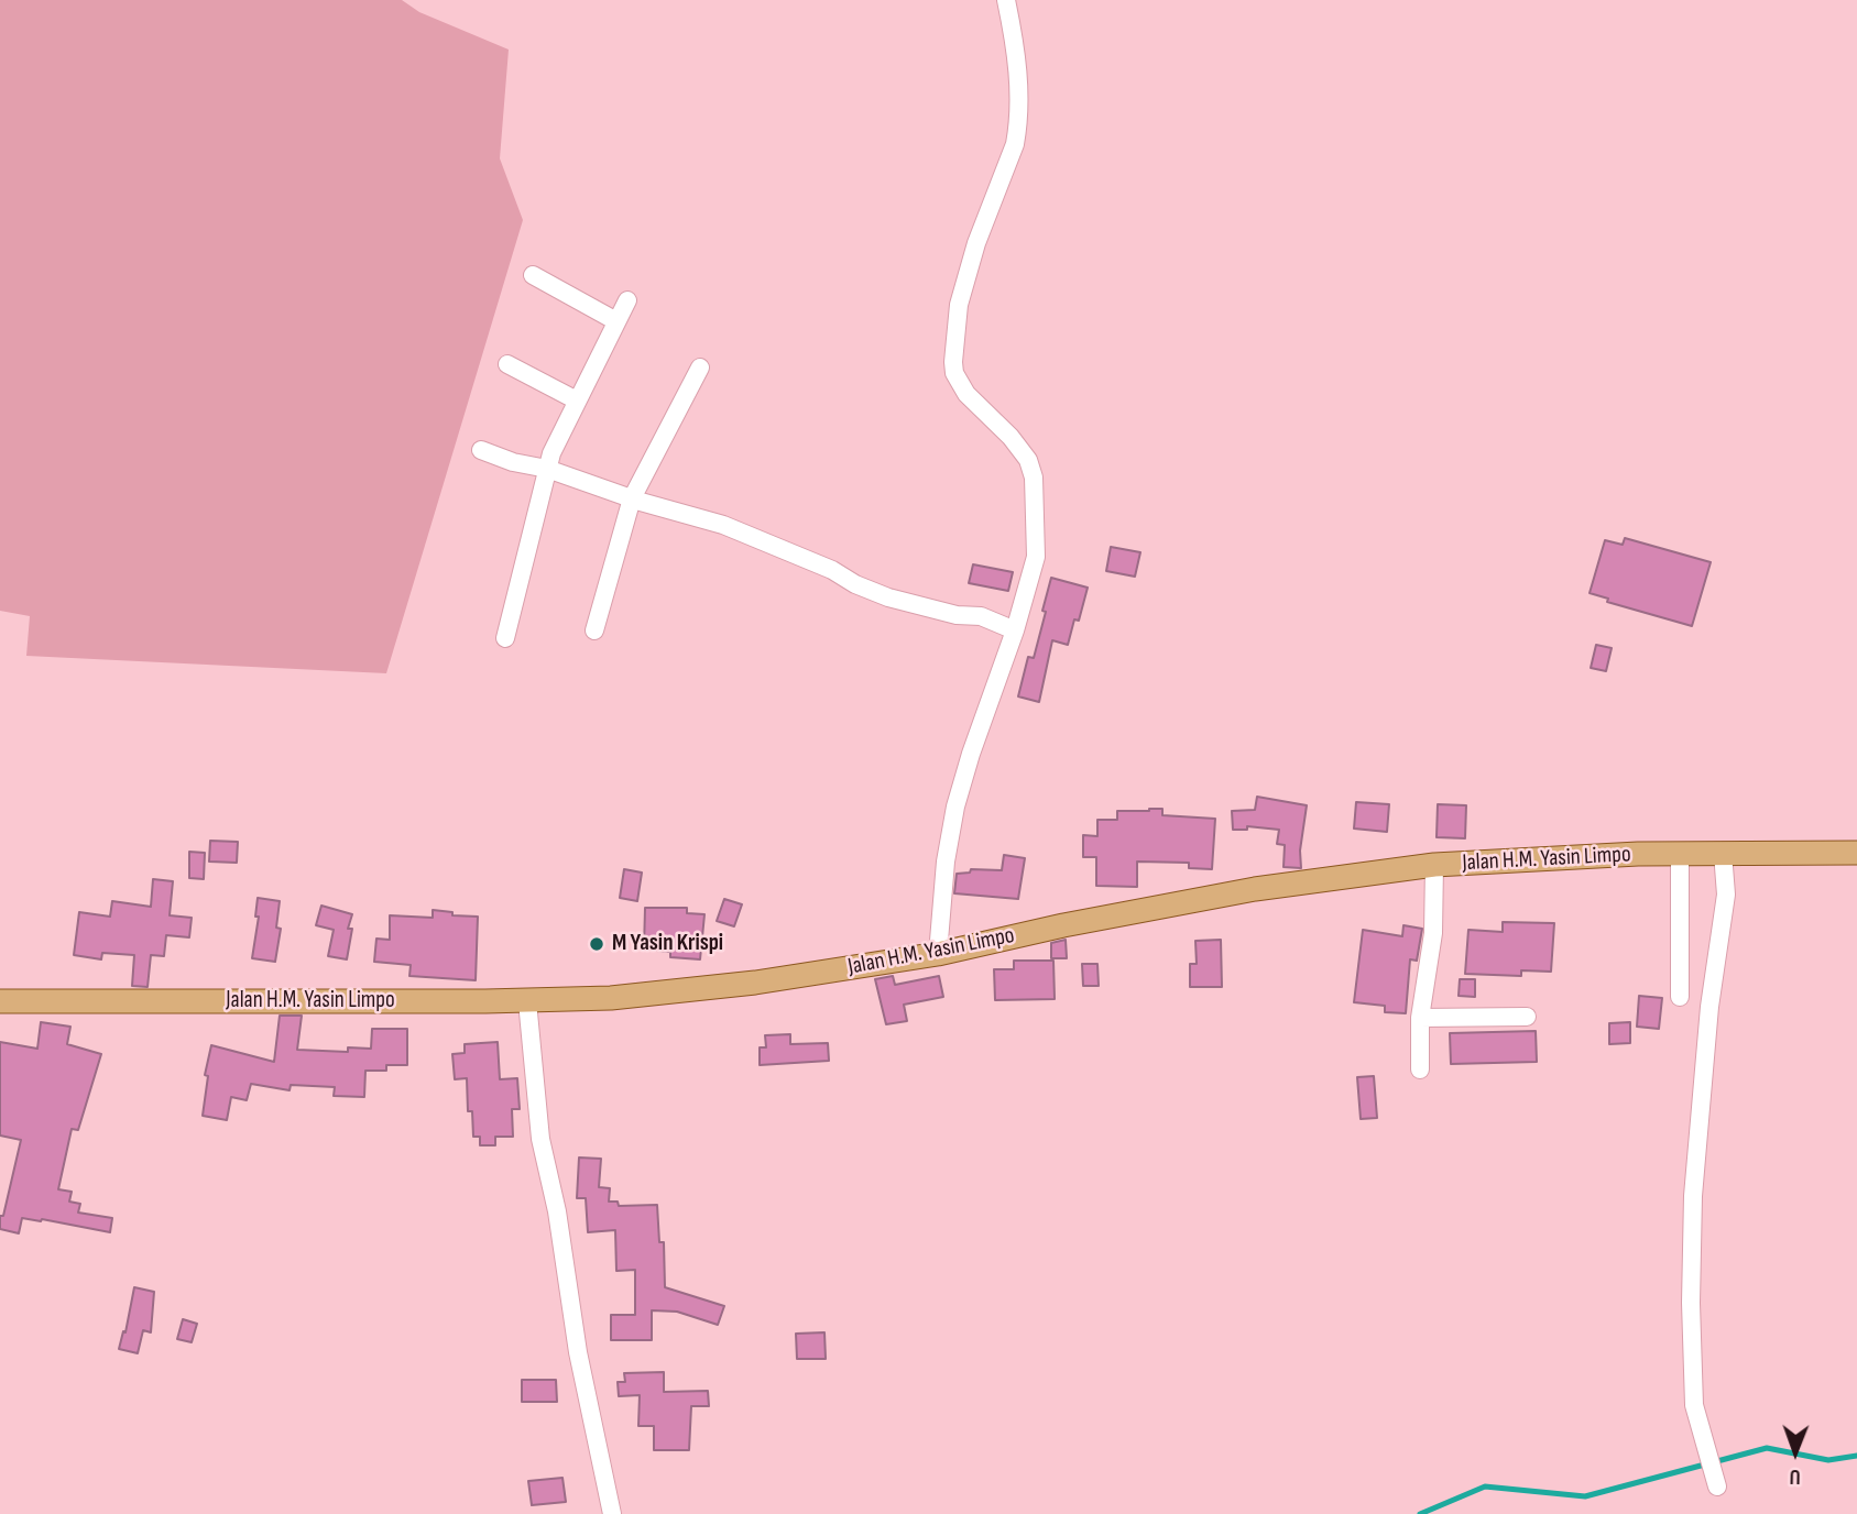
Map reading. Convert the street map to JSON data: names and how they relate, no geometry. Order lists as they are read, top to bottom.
{
  "streets": {
    "main road": ["Jalan H.M. Yasin Limpo"]
  },
  "places": ["M Yasin Krispi"],
  "north": "bottom"
}
